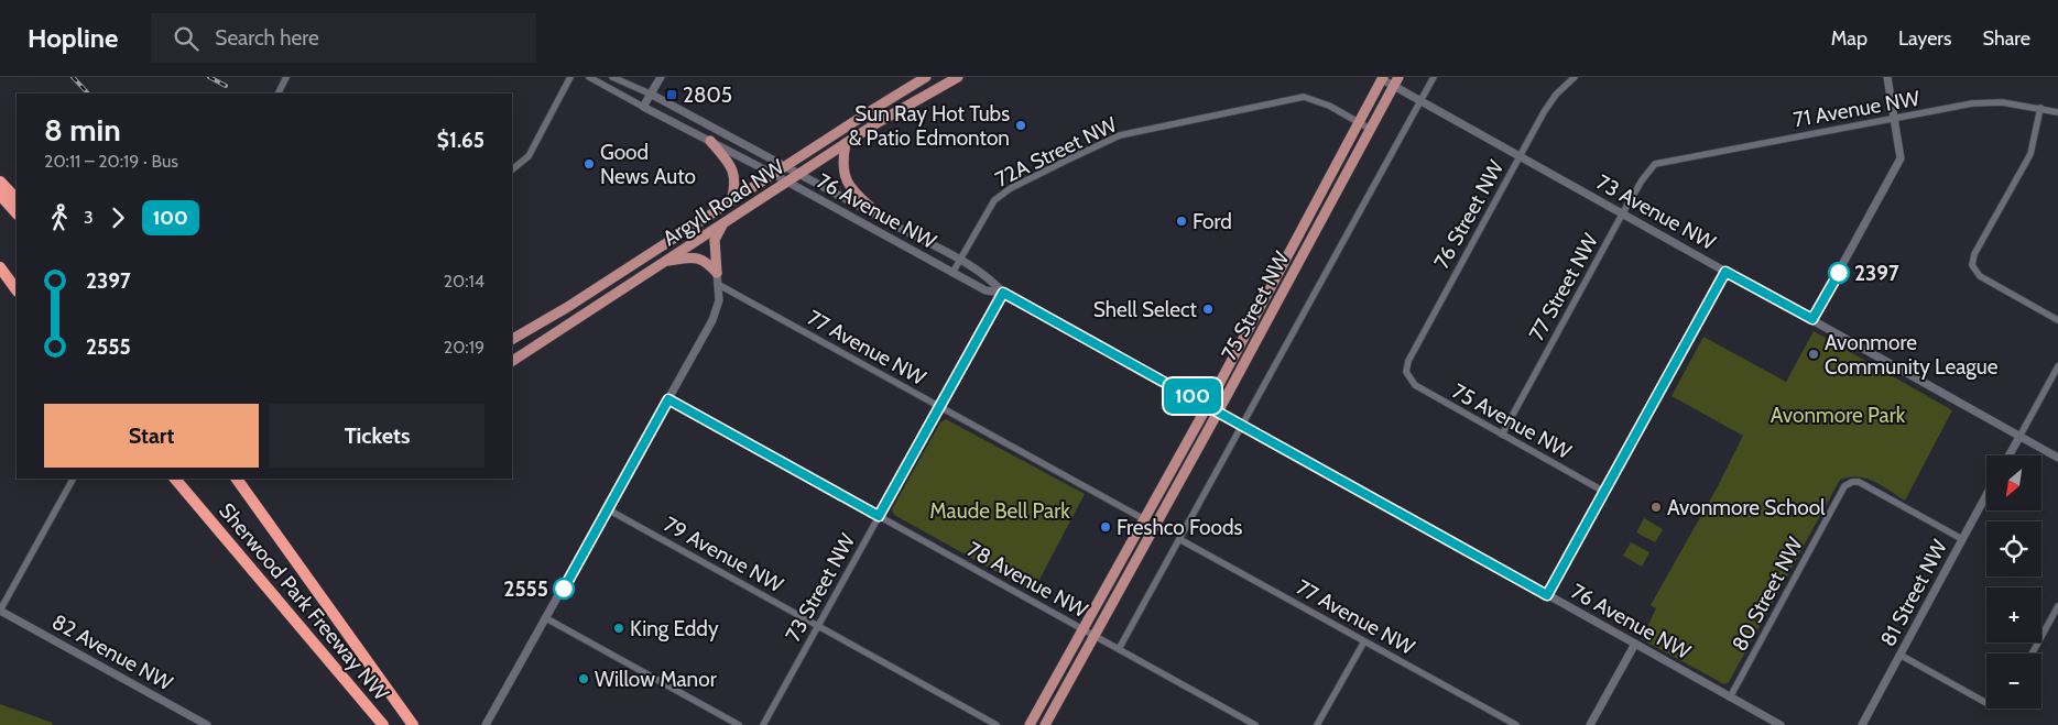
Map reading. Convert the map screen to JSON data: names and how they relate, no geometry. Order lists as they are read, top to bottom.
{
  "streets": {
    "highway": ["Sherwood Park Freeway NW"],
    "main road": ["Argyll Road NW", "75 Street NW"],
    "street": [
      "71 Avenue NW",
      "72A Street NW",
      "76 Avenue NW",
      "73 Avenue NW",
      "76 Street NW",
      "77 Street NW",
      "77 Avenue NW",
      "75 Avenue NW",
      "79 Avenue NW",
      "78 Avenue NW",
      "73 Street NW",
      "81 Street NW",
      "80 Street NW",
      "82 Avenue NW"
    ]
  },
  "crossings": [
    ["71 Avenue NW", "77 Street NW"],
    ["72A Street NW", "76 Avenue NW"],
    ["72A Street NW", "75 Street NW"],
    ["Argyll Road NW", "76 Avenue NW"],
    ["76 Avenue NW", "75 Street NW"],
    ["76 Avenue NW", "73 Street NW"],
    ["76 Avenue NW", "80 Street NW"],
    ["73 Avenue NW", "76 Street NW"],
    ["73 Avenue NW", "77 Street NW"],
    ["73 Avenue NW", "75 Street NW"],
    ["76 Street NW", "75 Avenue NW"],
    ["77 Street NW", "75 Avenue NW"],
    ["75 Street NW", "77 Avenue NW"],
    ["75 Street NW", "78 Avenue NW"],
    ["77 Avenue NW", "73 Street NW"],
    ["79 Avenue NW", "73 Street NW"],
    ["78 Avenue NW", "73 Street NW"],
    ["81 Street NW", "80 Street NW"]
  ],
  "parks": ["Avonmore Park", "Maude Bell Park"],
  "places": {
    "transit": ["2805"],
    "other": [
      "Sun Ray Hot Tubs & Patio Edmonton",
      "Good News Auto",
      "Ford",
      "2397",
      "Shell Select",
      "Avonmore Community League",
      "Avonmore School",
      "Freshco Foods",
      "2555",
      "King Eddy",
      "Willow Manor"
    ]
  },
  "lines": ["bus line 100"],
  "north": "bottom left",
  "page": {
    "header": "Hopline",
    "search": "Search here",
    "nav": ["Map", "Layers", "Share"],
    "on_map": "100",
    "heading": ["8 min", "20:11 – 20:19 · Bus", "$1.65"],
    "legs": ["3", "100"],
    "list": [
      {
        "name": "2397",
        "value": "20:14"
      },
      {
        "name": "2555",
        "value": "20:19"
      }
    ],
    "buttons": ["Start", "Tickets"],
    "map_buttons": ["+", "−"]
  }
}
